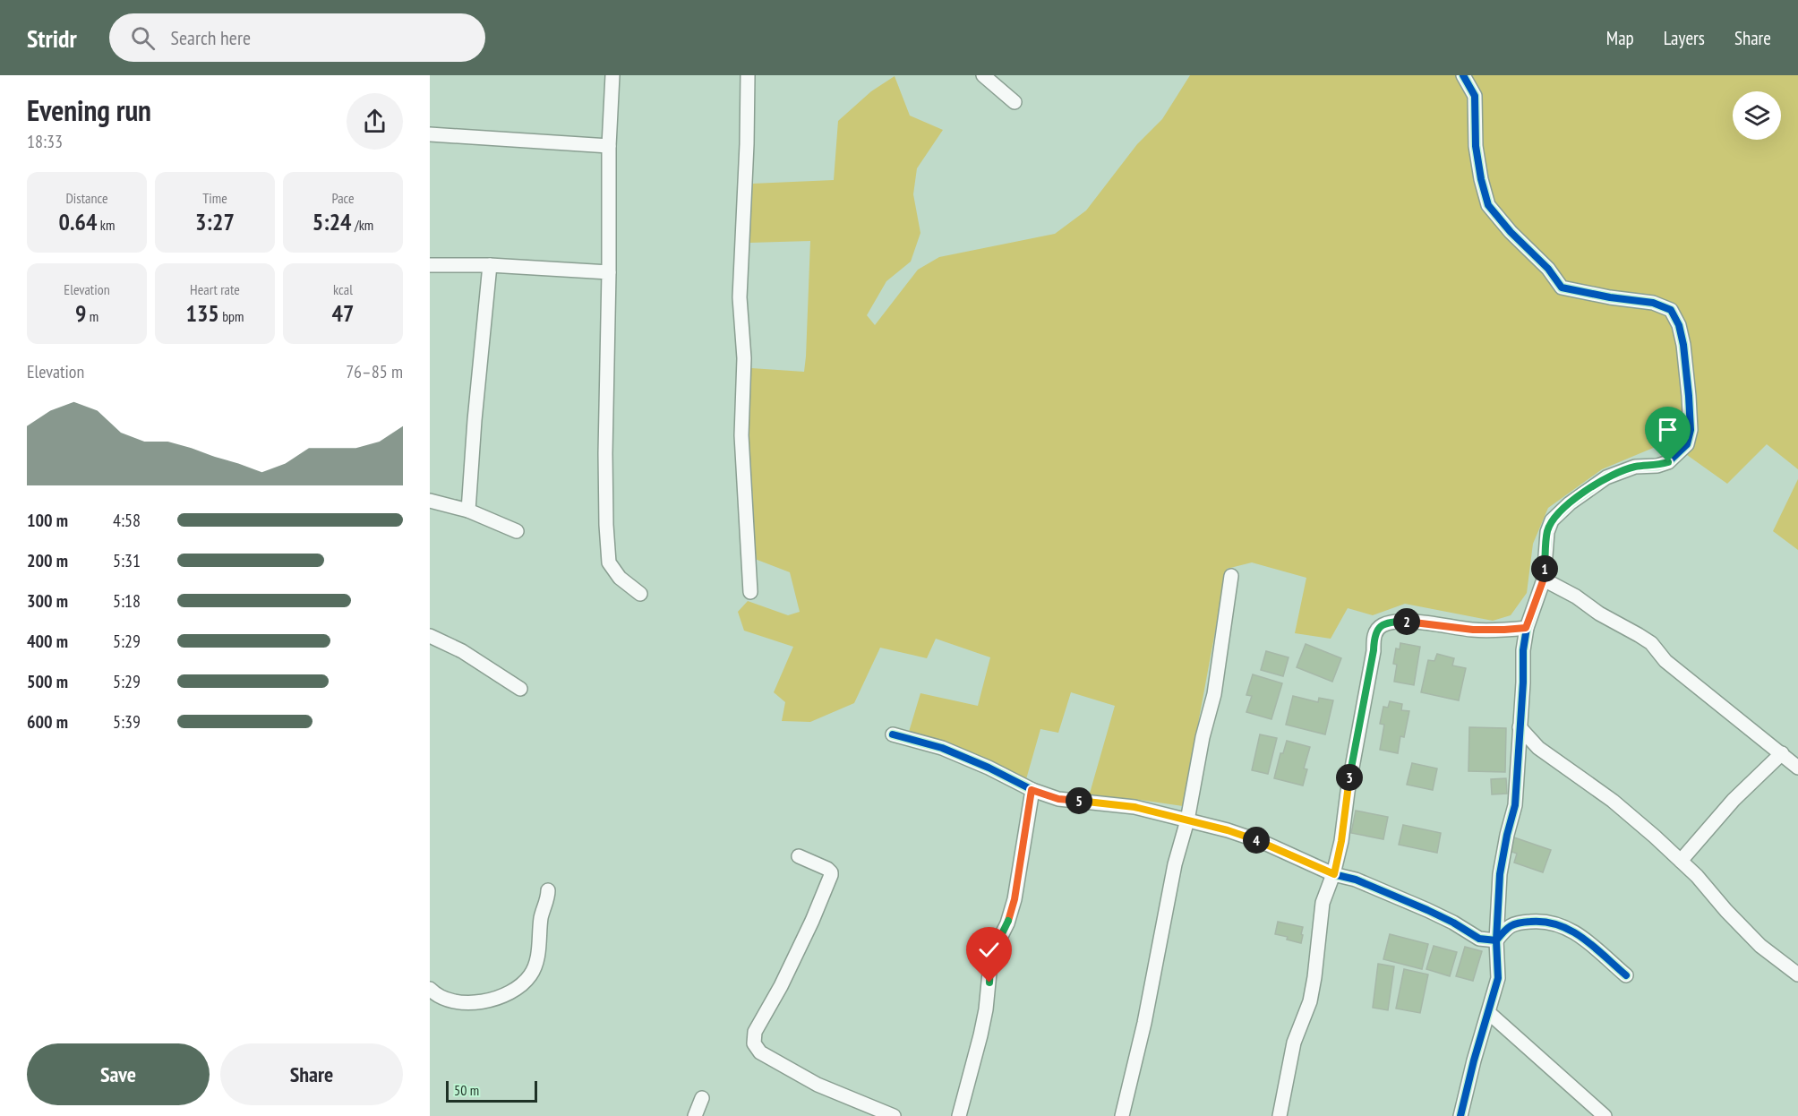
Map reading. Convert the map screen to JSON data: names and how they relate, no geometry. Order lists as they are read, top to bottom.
{
  "scale_bar": "50 m",
  "page": {
    "header": "Stridr",
    "search": "Search here",
    "nav": ["Map", "Layers", "Share"],
    "heading": ["Evening run", "18:33"],
    "stats": [
      ["Distance", "0.64 km"],
      ["Time", "3:27"],
      ["Pace", "5:24 /km"],
      ["Elevation", "9 m"],
      ["Heart rate", "135 bpm"],
      ["kcal", "47"]
    ],
    "chart": ["Elevation", "76–85 m"],
    "list": [
      {
        "name": "100 m",
        "note": "4:58"
      },
      {
        "name": "200 m",
        "note": "5:31"
      },
      {
        "name": "300 m",
        "note": "5:18"
      },
      {
        "name": "400 m",
        "note": "5:29"
      },
      {
        "name": "500 m",
        "note": "5:29"
      },
      {
        "name": "600 m",
        "note": "5:39"
      }
    ],
    "pins": [
      "1",
      "2",
      "3",
      "5",
      "4"
    ],
    "buttons": ["Save", "Share"],
    "scale": "50 m"
  }
}
